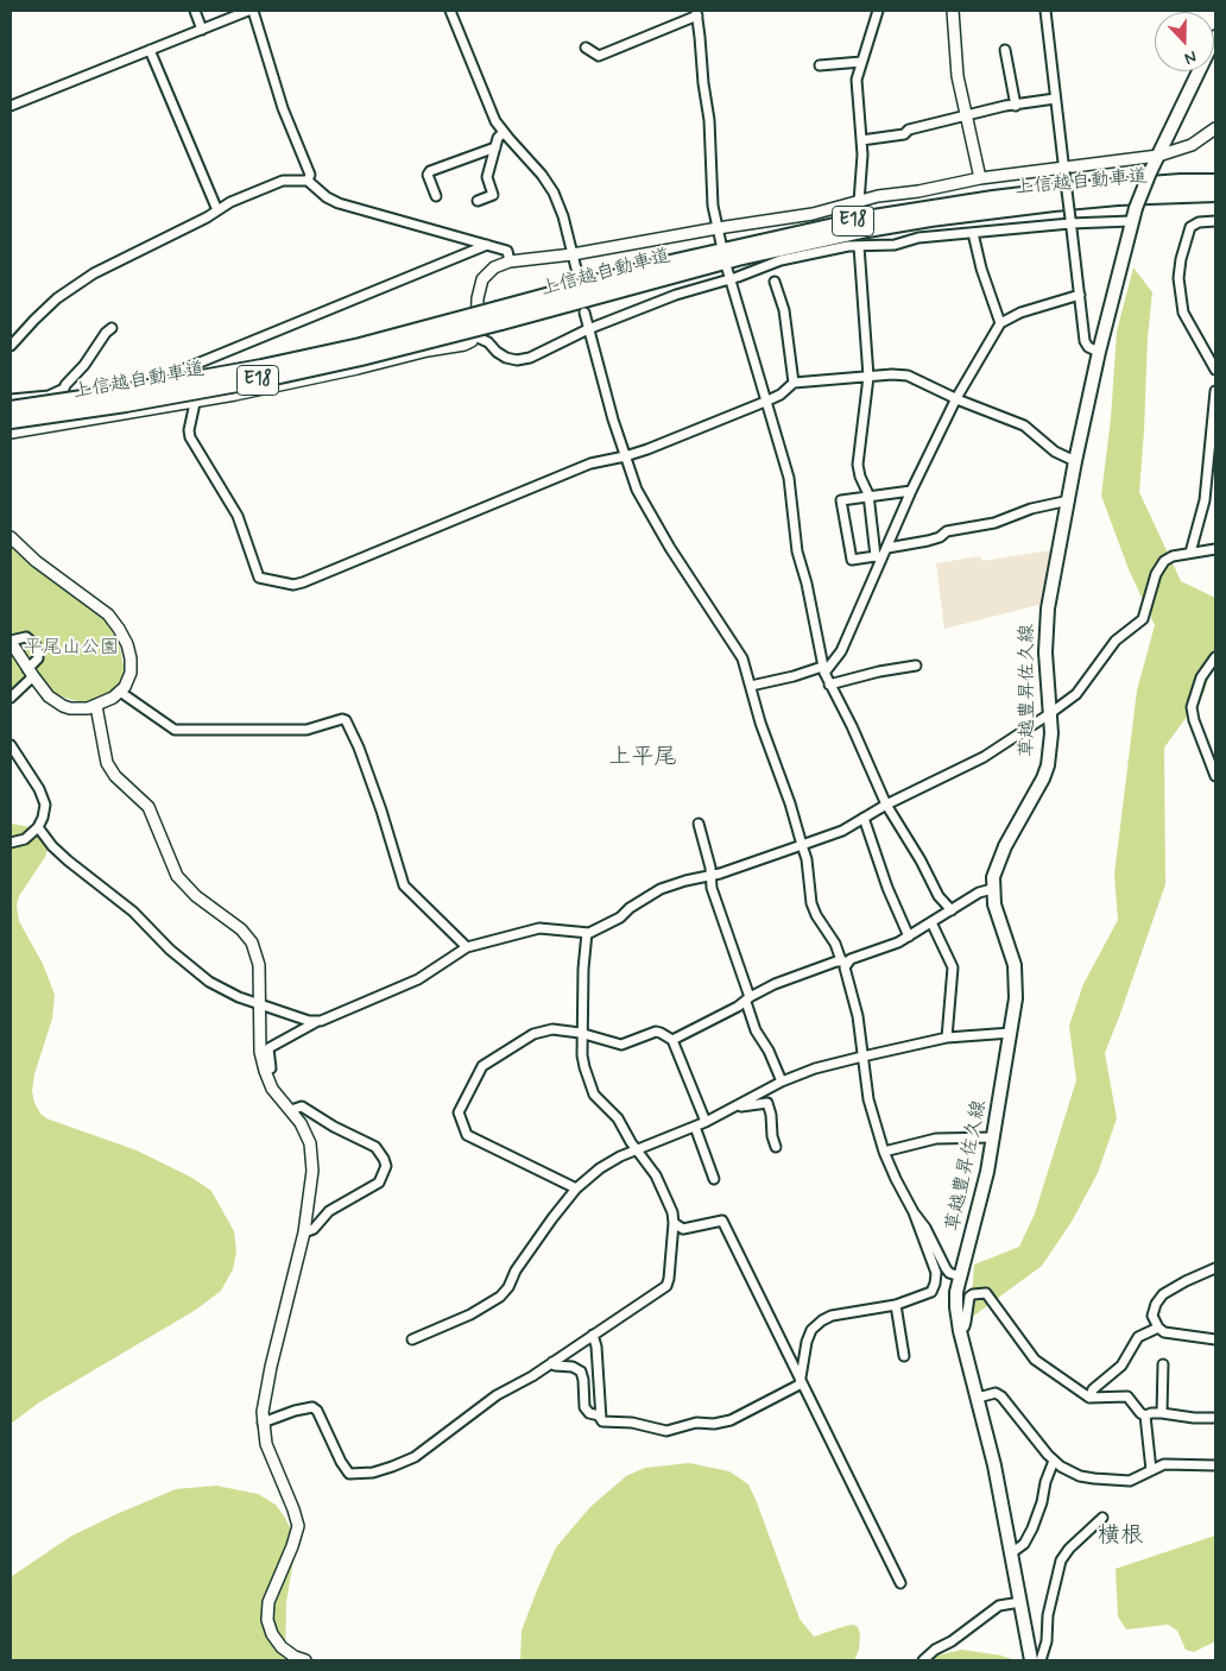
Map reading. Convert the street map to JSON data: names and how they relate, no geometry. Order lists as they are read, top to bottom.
{
  "streets": {
    "highway": ["上信越自動車道", "E18"],
    "main road": ["草越豊昇佐久線"]
  },
  "districts": ["上平尾", "横根"],
  "parks": ["平尾山公園"],
  "north": "bottom"
}
